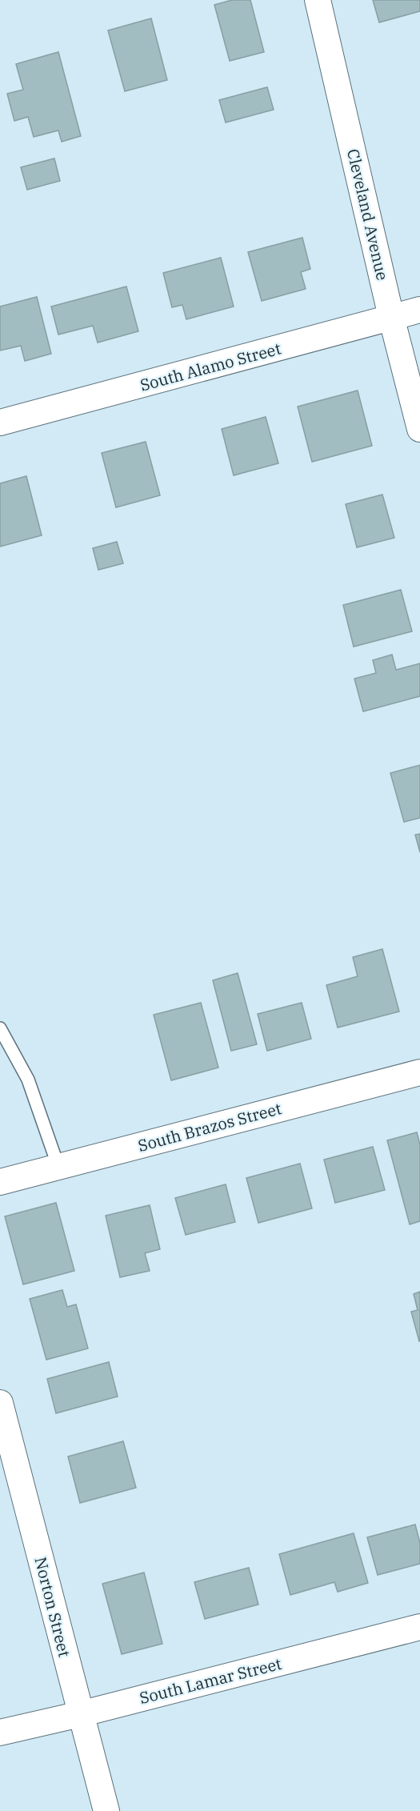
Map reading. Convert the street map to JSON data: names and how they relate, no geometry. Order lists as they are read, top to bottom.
{
  "streets": {
    "street": [
      "Cleveland Avenue",
      "South Alamo Street",
      "South Brazos Street",
      "Norton Street",
      "South Lamar Street"
    ]
  },
  "crossings": [
    ["Cleveland Avenue", "South Alamo Street"],
    ["Norton Street", "South Lamar Street"]
  ]
}
